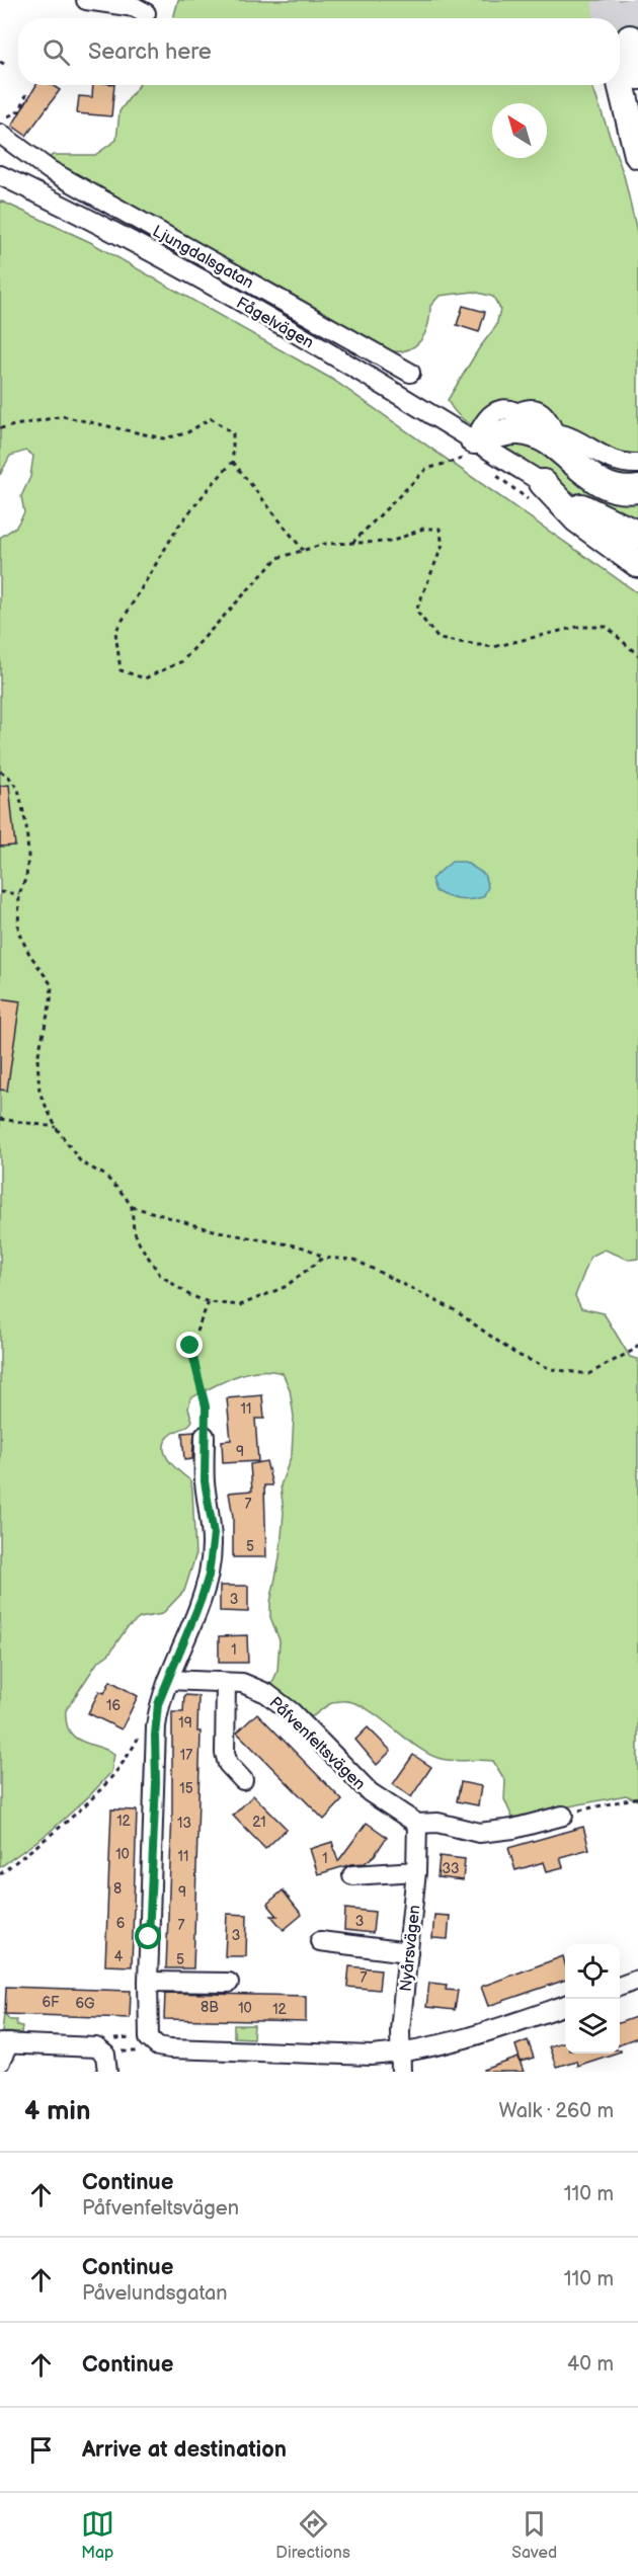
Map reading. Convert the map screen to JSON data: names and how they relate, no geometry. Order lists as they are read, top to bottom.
{
  "streets": {
    "street": [
      "Ljungdalsgatan",
      "Fågelvägen",
      "Påfvenfeltsvägen",
      "Nyårsvägen"
    ]
  },
  "crossings": [
    ["Påfvenfeltsvägen", "Nyårsvägen"]
  ],
  "house_numbers": [
    "11",
    "9",
    "7",
    "5",
    "3",
    "1",
    "16",
    "19",
    "17",
    "15",
    "12",
    "21",
    "13",
    "10",
    "11",
    "1",
    "33",
    "8",
    "9",
    "3",
    "6",
    "7",
    "3",
    "4",
    "5",
    "7",
    "6F",
    "6G",
    "8B",
    "10",
    "12"
  ],
  "north": "top left",
  "page": {
    "search": "Search here",
    "heading": ["4 min", "Walk · 260 m"],
    "list": [
      ["Continue", "Påfvenfeltsvägen", "110 m"],
      ["Continue", "Påvelundsgatan", "110 m"],
      ["Continue", "40 m"],
      "Arrive at destination"
    ],
    "nav": ["Map", "Directions", "Saved"]
  }
}
